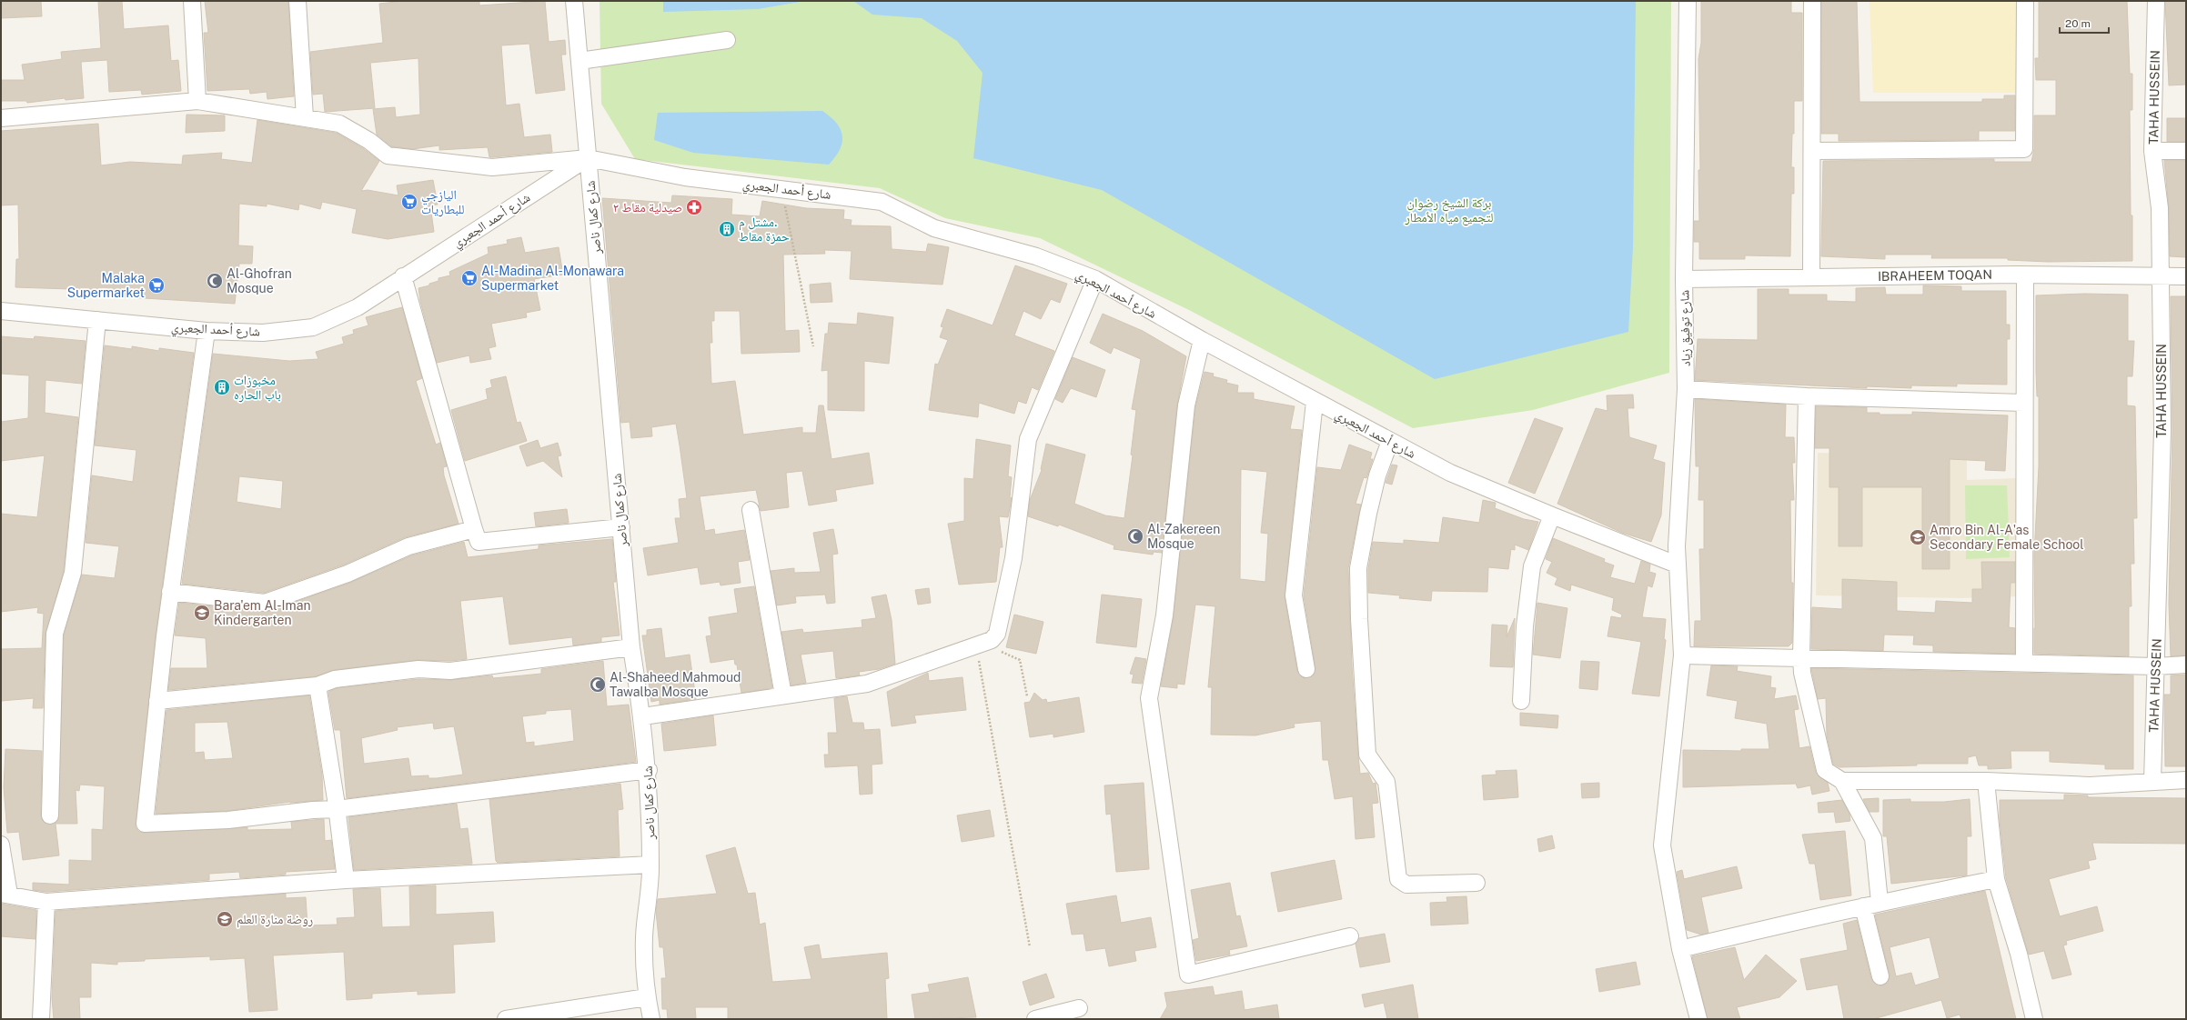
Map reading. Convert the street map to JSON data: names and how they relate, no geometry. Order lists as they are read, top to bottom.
{
  "streets": {
    "street": [
      "TAHA HUSSEIN",
      "شارع أحمد الجعبري",
      "شارع كمال ناصر",
      "IBRAHEEM TOQAN",
      "شارع توفيق زياد"
    ]
  },
  "crossings": [
    ["TAHA HUSSEIN", "IBRAHEEM TOQAN"],
    ["شارع أحمد الجعبري", "شارع كمال ناصر"],
    ["شارع أحمد الجعبري", "شارع توفيق زياد"],
    ["IBRAHEEM TOQAN", "شارع توفيق زياد"]
  ],
  "parks": ["بركة الشيخ رضوان لتجميع مياه الأمطار"],
  "places": {
    "supermarket": ["اليازجي للبطاريات", "Al-Madina Al-Monawara Supermarket", "Malaka Supermarket"],
    "pharmacy": ["صيدلية مقاط ٢"],
    "building": ["مشتل م. حمزة مقاط", "مخبوزات باب الحاره"],
    "mosque": ["Al-Ghofran Mosque", "Al-Zakereen Mosque", "Al-Shaheed Mahmoud Tawalba Mosque"],
    "school or university": ["Amro Bin Al-A'as Secondary Female School", "Bara'em Al-Iman Kindergarten", "روضة منارة العلم"]
  },
  "scale_bar": "20 m"
}
